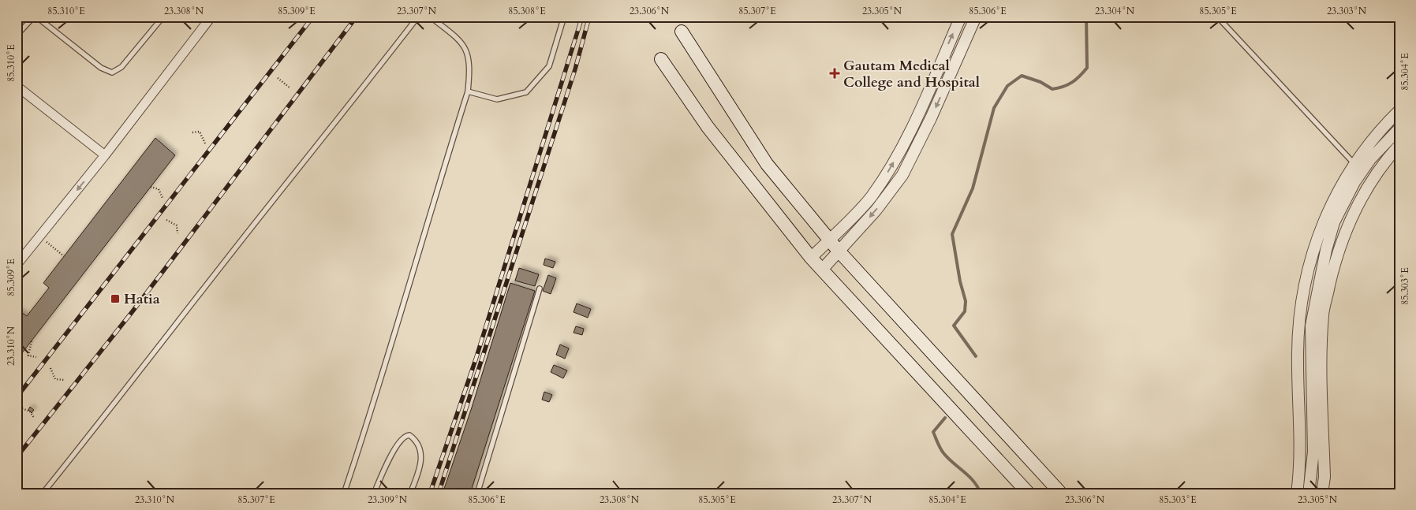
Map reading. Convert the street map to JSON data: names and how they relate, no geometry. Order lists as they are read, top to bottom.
{
  "places": {
    "health": ["Gautam Medical College and Hospital"],
    "transit": ["Hatia"]
  },
  "coordinates": [
    "85.310°E",
    "23.308°N",
    "85.309°E",
    "23.307°N",
    "85.308°E",
    "23.306°N",
    "85.307°E",
    "23.305°N",
    "85.306°E",
    "23.304°N",
    "85.305°E",
    "23.303°N",
    "85.304°E",
    "85.303°E",
    "23.310°N",
    "23.309°N"
  ]
}
